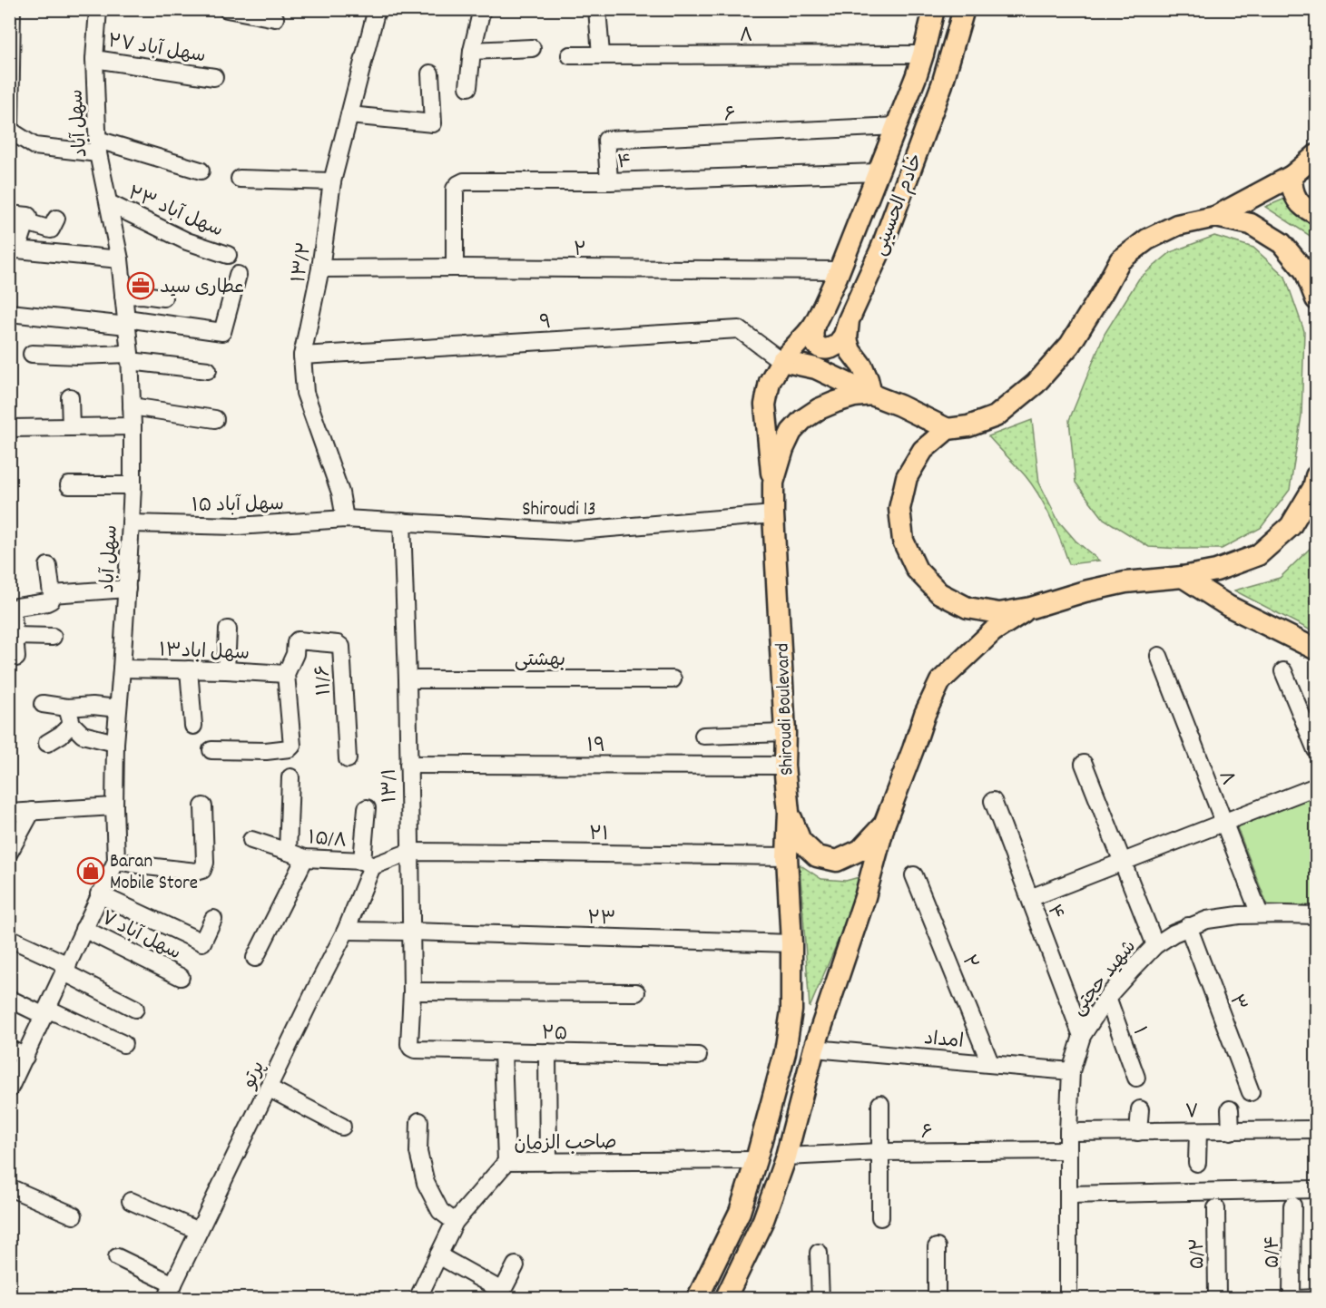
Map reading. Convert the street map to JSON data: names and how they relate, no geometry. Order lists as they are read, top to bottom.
{
  "streets": {
    "main road": ["خادم الحسینی", "Shiroudi Boulevard"],
    "street": [
      "۸",
      "سهل آباد ۲۷",
      "۶",
      "سهل آباد",
      "۴",
      "سهل آباد ۲۳",
      "۲",
      "۱۳/۲",
      "۹",
      "سهل آباد ۱۵",
      "Shiroudi 13",
      "سهل اباد۱۳",
      "بهشتی",
      "۱۱/۶",
      "۱۹",
      "۱۳/۱",
      "۲۱",
      "۱۵/۸",
      "۲۳",
      "سهل آباد ۷",
      "شهید حجتی",
      "۳",
      "۱",
      "۲۵",
      "امداد",
      "پرتو",
      "۷",
      "صاحب الزمان",
      "۵/۴",
      "۵/۲"
    ]
  },
  "crossings": [
    ["۸", "خادم الحسینی"],
    ["۸", "شهید حجتی"],
    ["سهل آباد ۲۷", "سهل آباد"],
    ["۶", "۴"],
    ["۶", "خادم الحسینی"],
    ["۶", "شهید حجتی"],
    ["سهل آباد", "سهل آباد ۲۳"],
    ["سهل آباد", "سهل آباد ۱۵"],
    ["سهل آباد", "سهل اباد۱۳"],
    ["سهل آباد", "سهل آباد ۷"],
    ["۴", "خادم الحسینی"],
    ["۴", "۲"],
    ["۴", "شهید حجتی"],
    ["خادم الحسینی", "۲"],
    ["خادم الحسینی", "۹"],
    ["خادم الحسینی", "Shiroudi Boulevard"],
    ["۲", "۱۳/۲"],
    ["۲", "امداد"],
    ["۱۳/۲", "۹"],
    ["۱۳/۲", "سهل آباد ۱۵"],
    ["۱۳/۲", "Shiroudi 13"],
    ["سهل آباد ۱۵", "Shiroudi 13"],
    ["Shiroudi 13", "Shiroudi Boulevard"],
    ["Shiroudi 13", "۱۳/۱"],
    ["سهل اباد۱۳", "۱۱/۶"],
    ["بهشتی", "۱۳/۱"],
    ["Shiroudi Boulevard", "۱۹"],
    ["Shiroudi Boulevard", "۲۱"],
    ["Shiroudi Boulevard", "۲۳"],
    ["Shiroudi Boulevard", "صاحب الزمان"],
    ["۱۹", "۱۳/۱"],
    ["۱۳/۱", "۲۱"],
    ["۱۳/۱", "۲۳"],
    ["۱۳/۱", "۲۵"],
    ["۱۵/۸", "پرتو"],
    ["۲۳", "پرتو"],
    ["شهید حجتی", "۳"],
    ["شهید حجتی", "۱"],
    ["شهید حجتی", "امداد"],
    ["شهید حجتی", "۷"]
  ],
  "places": {
    "office": ["عطاری سید"],
    "shop": ["Baran Mobile Store"]
  }
}
